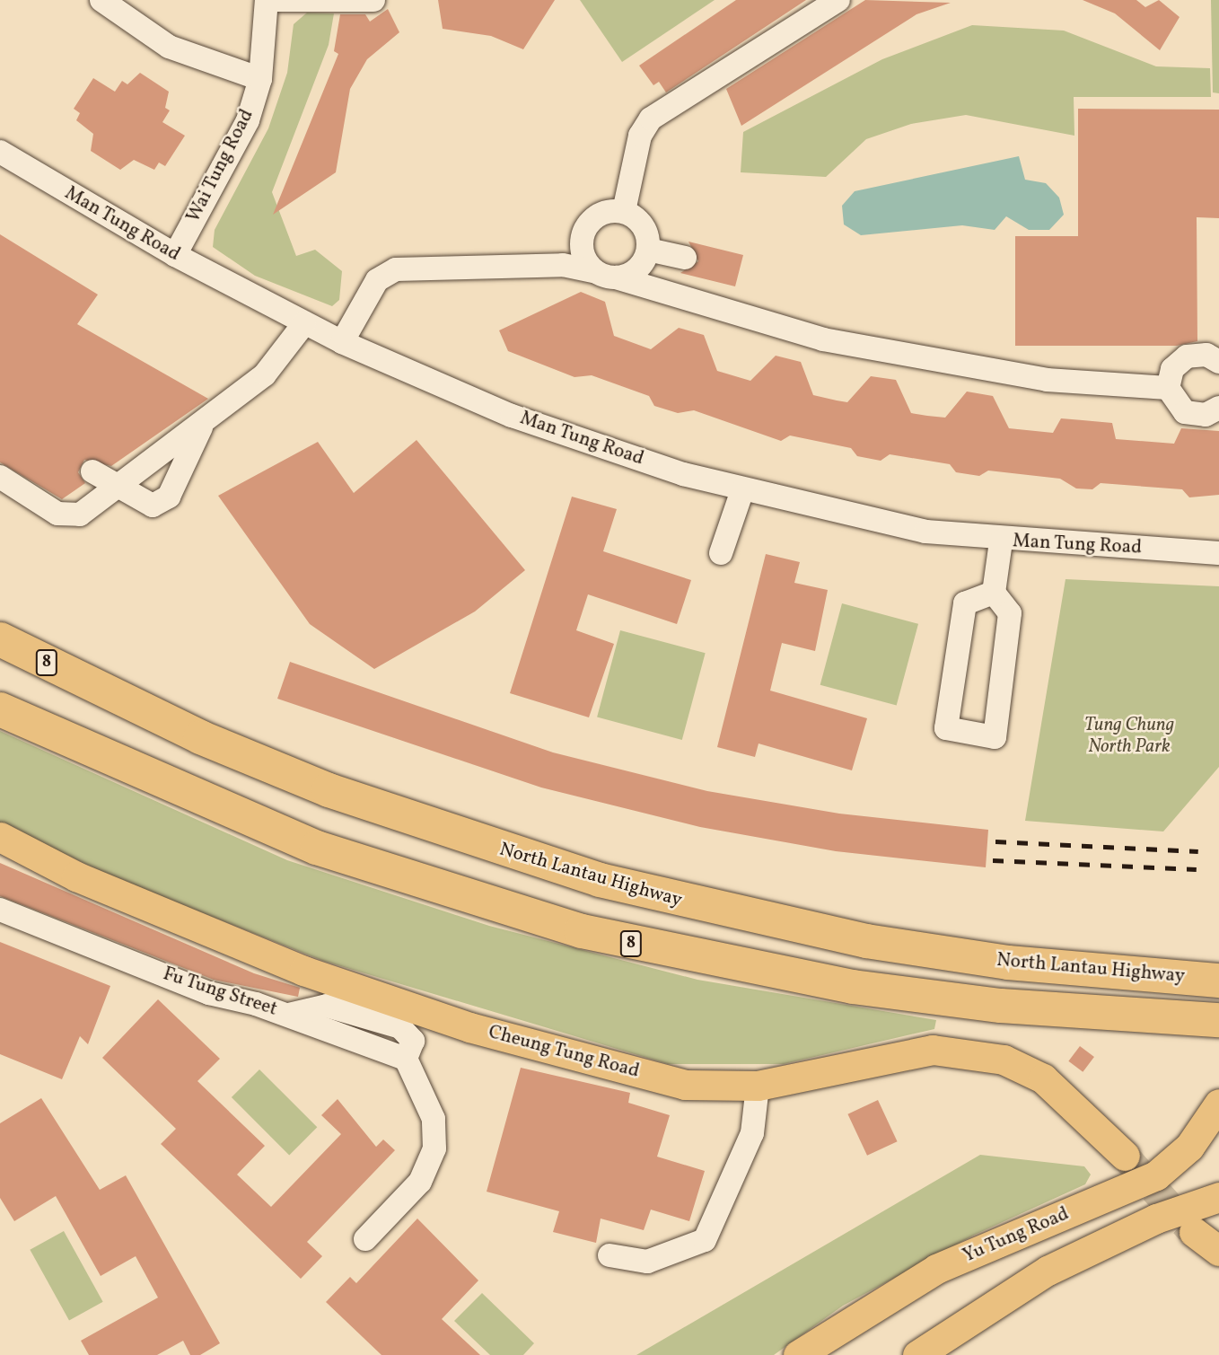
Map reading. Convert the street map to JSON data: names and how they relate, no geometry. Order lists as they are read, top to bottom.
{
  "streets": {
    "highway": ["8", "North Lantau Highway"],
    "main road": ["Cheung Tung Road", "Yu Tung Road"],
    "street": ["Wai Tung Road", "Man Tung Road", "Fu Tung Street"]
  },
  "crossings": [
    ["Wai Tung Road", "Man Tung Road"]
  ],
  "parks": ["Tung Chung North Park"]
}
